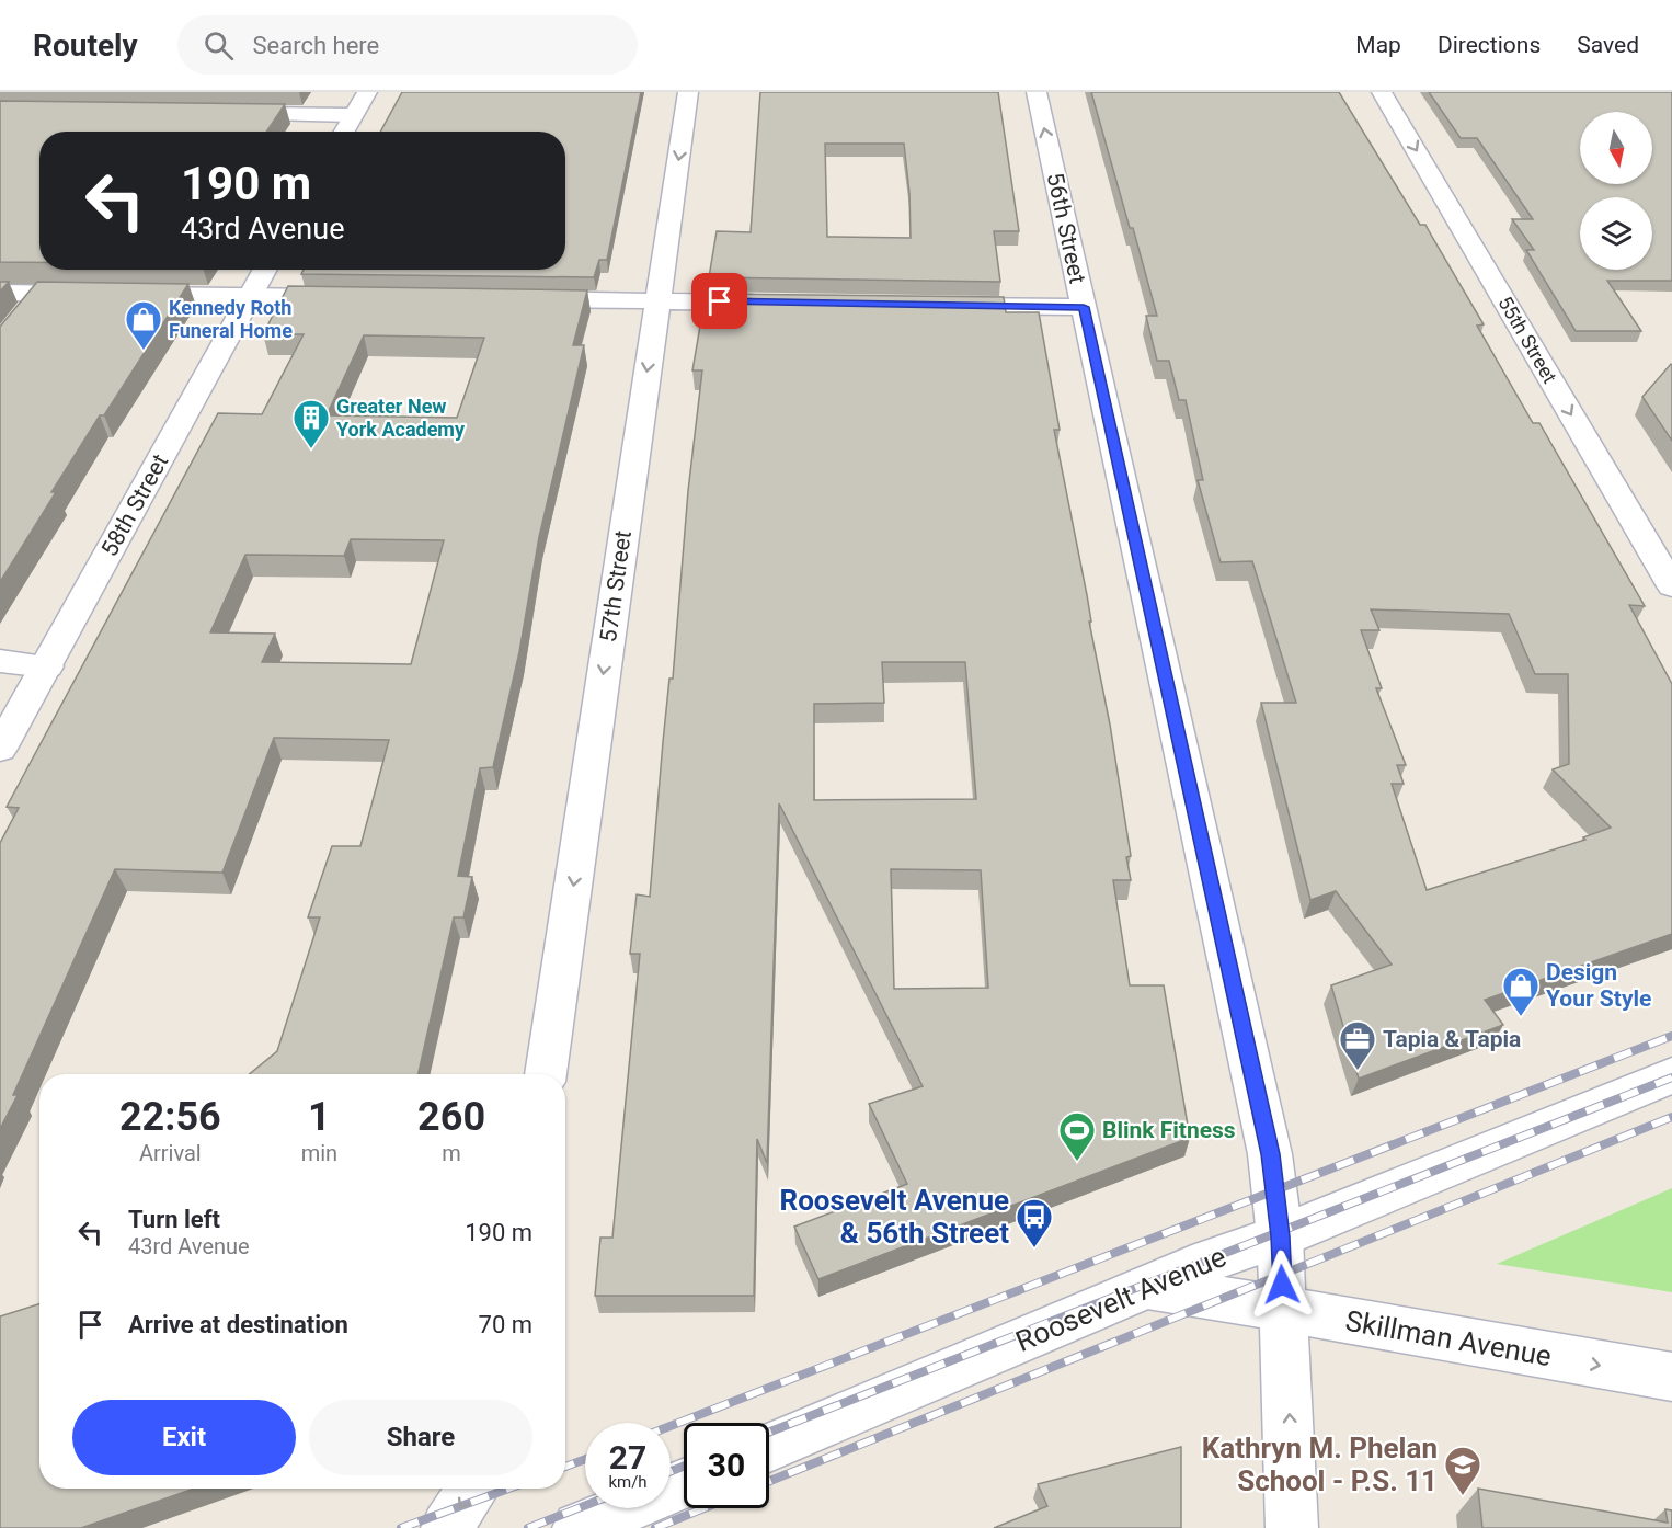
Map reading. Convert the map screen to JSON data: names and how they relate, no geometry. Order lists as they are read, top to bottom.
{
  "streets": {
    "street": [
      "56th Street",
      "55th Street",
      "58th Street",
      "57th Street",
      "Roosevelt Avenue",
      "Skillman Avenue"
    ]
  },
  "crossings": [
    ["56th Street", "Roosevelt Avenue"],
    ["56th Street", "Skillman Avenue"],
    ["Roosevelt Avenue", "Skillman Avenue"]
  ],
  "one_way": ["55th Street", "57th Street", "Skillman Avenue"],
  "places": {
    "shop": ["Kennedy Roth Funeral Home", "Design Your Style"],
    "building": ["Greater New York Academy"],
    "office": ["Tapia & Tapia"],
    "sports": ["Blink Fitness"],
    "bus stop": ["Roosevelt Avenue & 56th Street"],
    "school or university": ["Kathryn M. Phelan School - P.S. 11"]
  },
  "north": "bottom",
  "page": {
    "header": "Routely",
    "search": "Search here",
    "nav": ["Map", "Directions", "Saved"],
    "turn": ["190 m", "43rd Avenue"],
    "eta": [
      "22:56",
      "Arrival",
      "1",
      "min",
      "260",
      "m"
    ],
    "list": [
      {
        "name": "Turn left",
        "note": "43rd Avenue",
        "value": "190 m"
      },
      {
        "name": "Arrive at destination",
        "value": "70 m"
      }
    ],
    "buttons": ["Exit", "Share"],
    "speed": "27 km/h",
    "limit": "30"
  }
}
